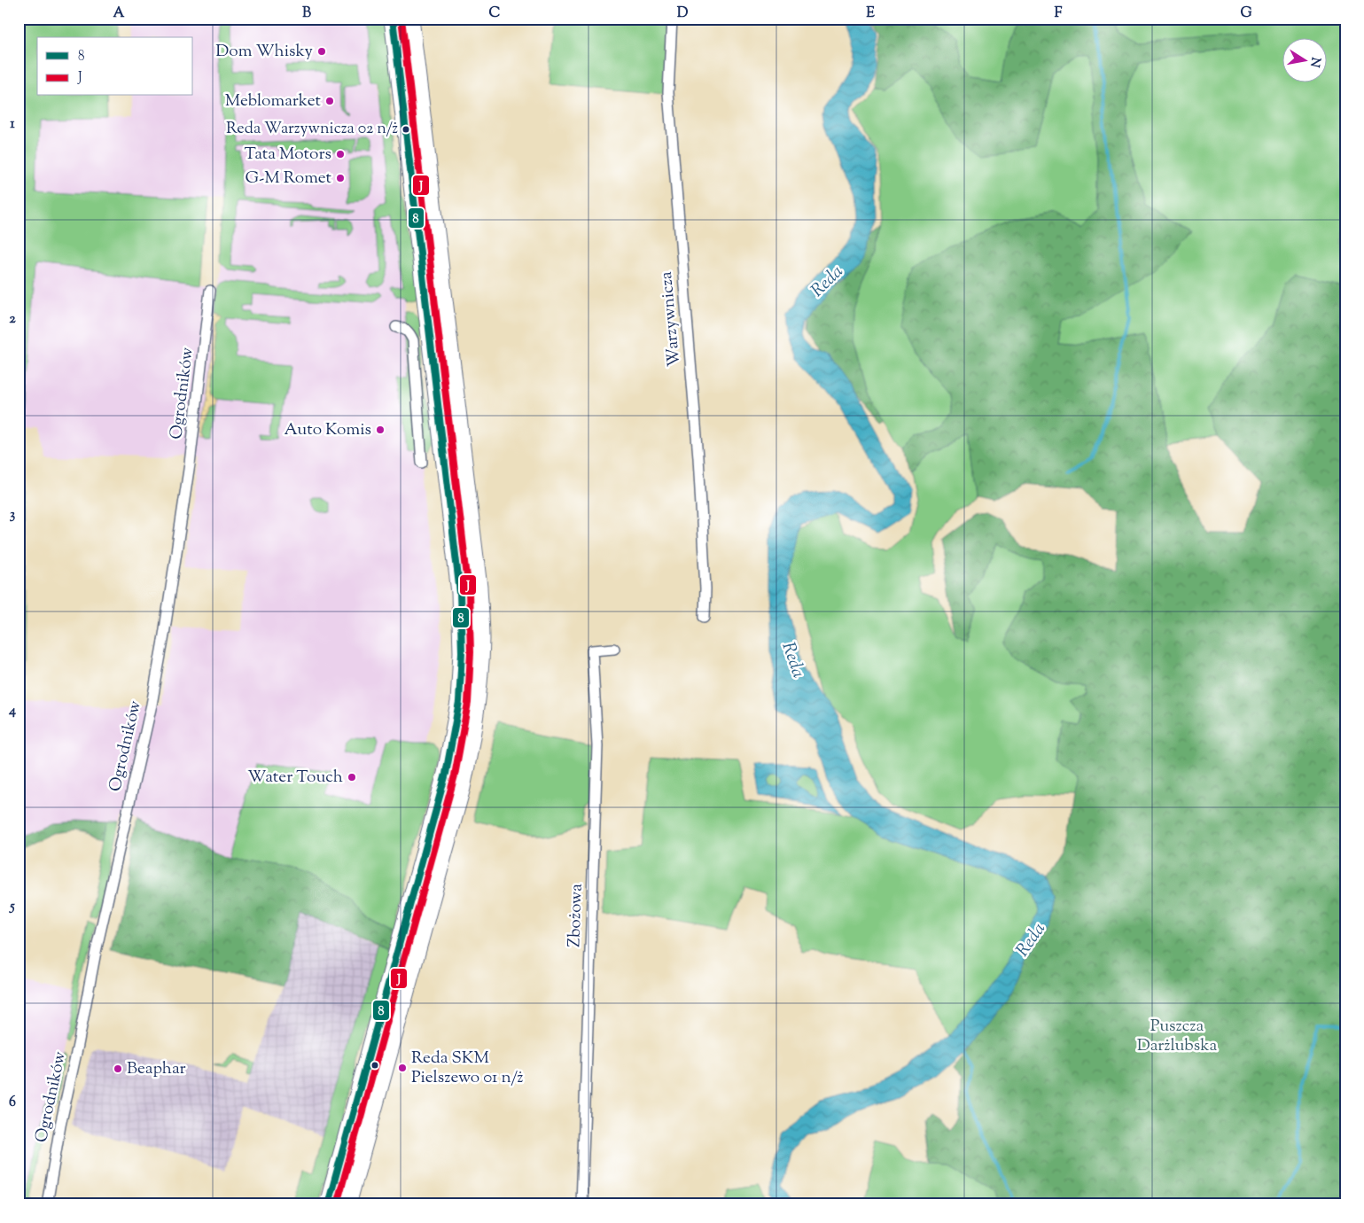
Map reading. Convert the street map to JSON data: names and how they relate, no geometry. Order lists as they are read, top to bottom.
{
  "streets": {
    "street": ["Warzywnicza", "Ogrodników", "Zbożowa"]
  },
  "water": ["Reda"],
  "parks": ["Puszcza Darżlubska"],
  "places": [
    "Dom Whisky",
    "Meblomarket",
    "Reda Warzywnicza 02 n/ż",
    "Tata Motors",
    "G-M Romet",
    "Auto Komis",
    "Water Touch",
    "Reda SKM Pielszewo 01 n/ż",
    "Beaphar"
  ],
  "lines": ["transit line 8", "transit line J"],
  "legend": ["8", "J"],
  "north": "right",
  "grid": {
    "columns": [
      "A",
      "B",
      "C",
      "D",
      "E",
      "F",
      "G"
    ],
    "rows": [
      "1",
      "2",
      "3",
      "4",
      "5",
      "6"
    ]
  }
}
